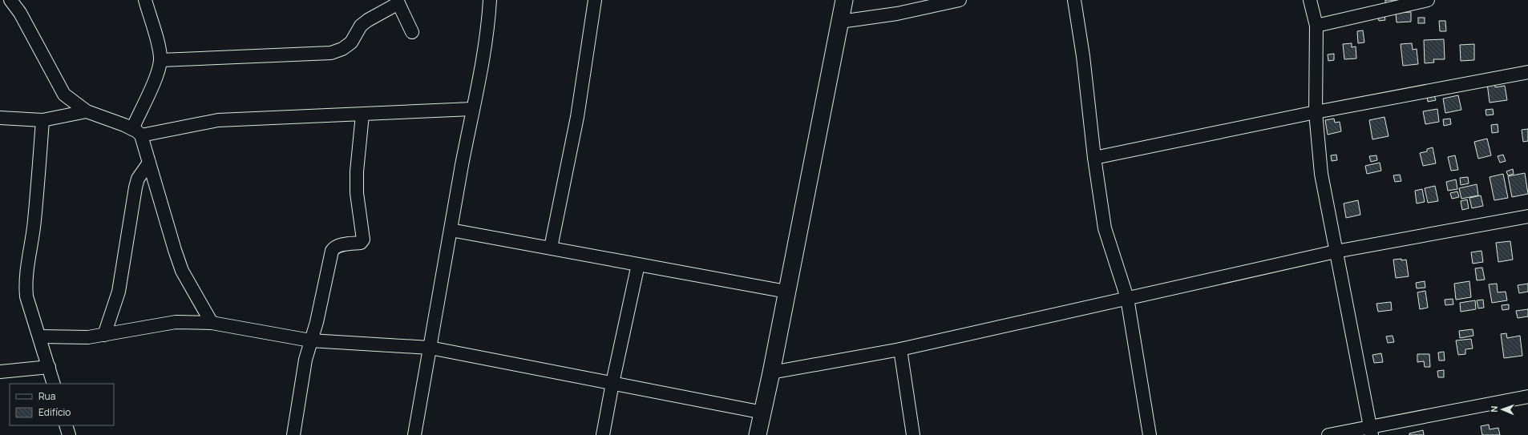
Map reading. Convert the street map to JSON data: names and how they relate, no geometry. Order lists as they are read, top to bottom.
{
  "legend": ["Rua", "Edifício"],
  "north": "left"
}
